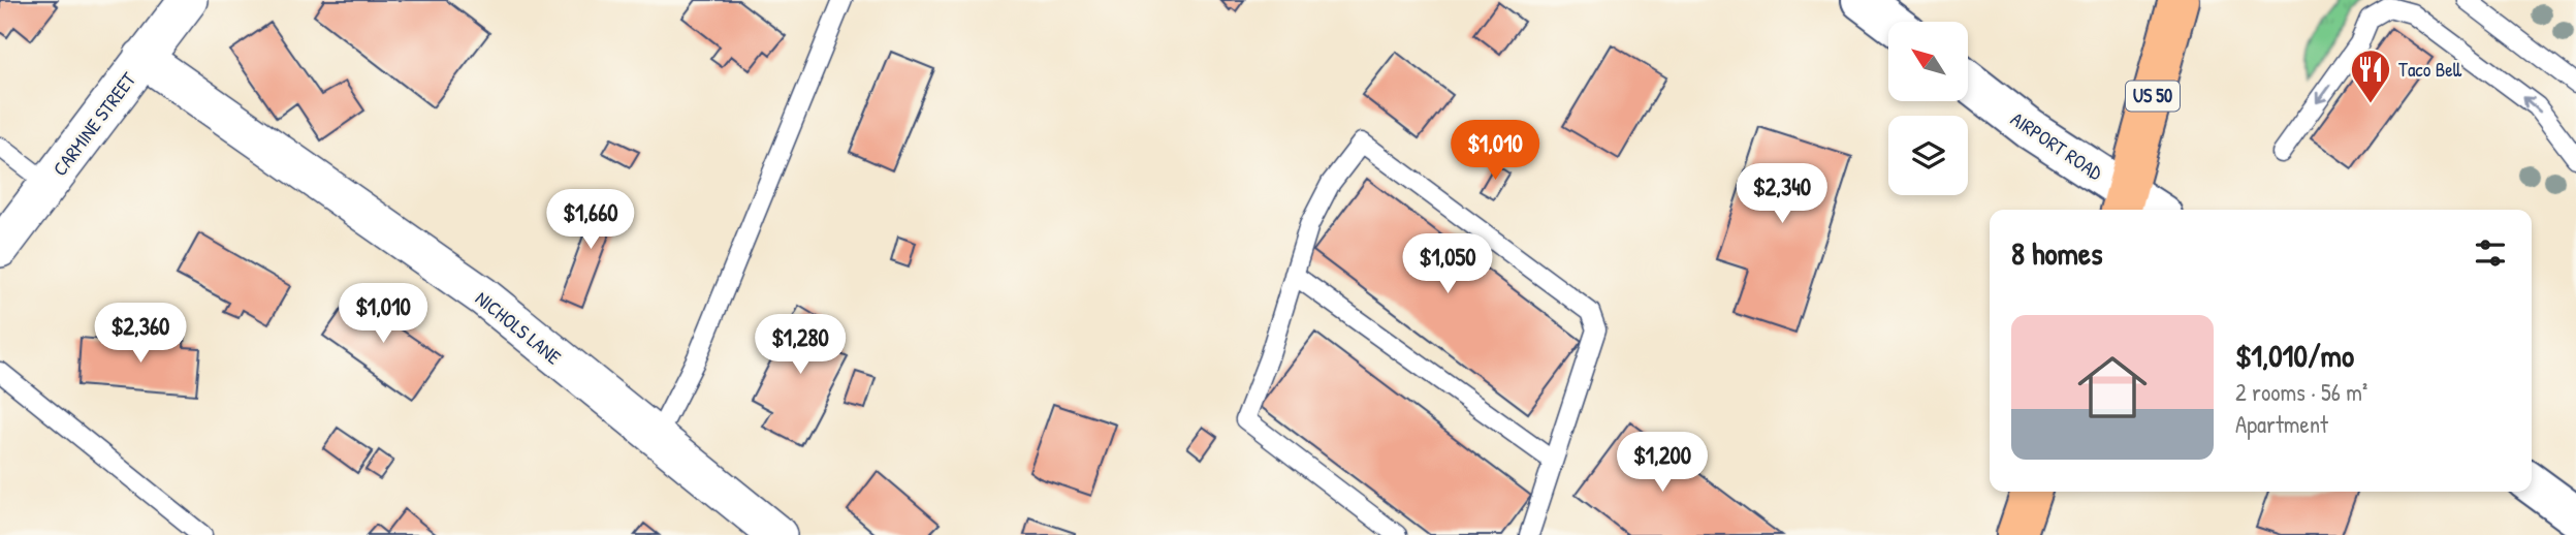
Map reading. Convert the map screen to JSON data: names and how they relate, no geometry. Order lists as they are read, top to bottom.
{
  "streets": {
    "highway": ["US 50"],
    "street": ["CARMINE STREET", "AIRPORT ROAD", "NICHOLS LANE"]
  },
  "crossings": [
    ["US 50", "AIRPORT ROAD"],
    ["CARMINE STREET", "NICHOLS LANE"]
  ],
  "places": {
    "restaurant": ["Taco Bell"]
  },
  "north": "top left",
  "page": {
    "price": [
      "$1,010",
      "$2,340",
      "$1,660",
      "$1,050",
      "$1,010",
      "$2,360",
      "$1,280",
      "$1,200"
    ],
    "heading": "8 homes",
    "list": [
      {
        "name": "$1,010/mo",
        "note": "2 rooms · 56 m² · Apartment"
      }
    ]
  }
}
